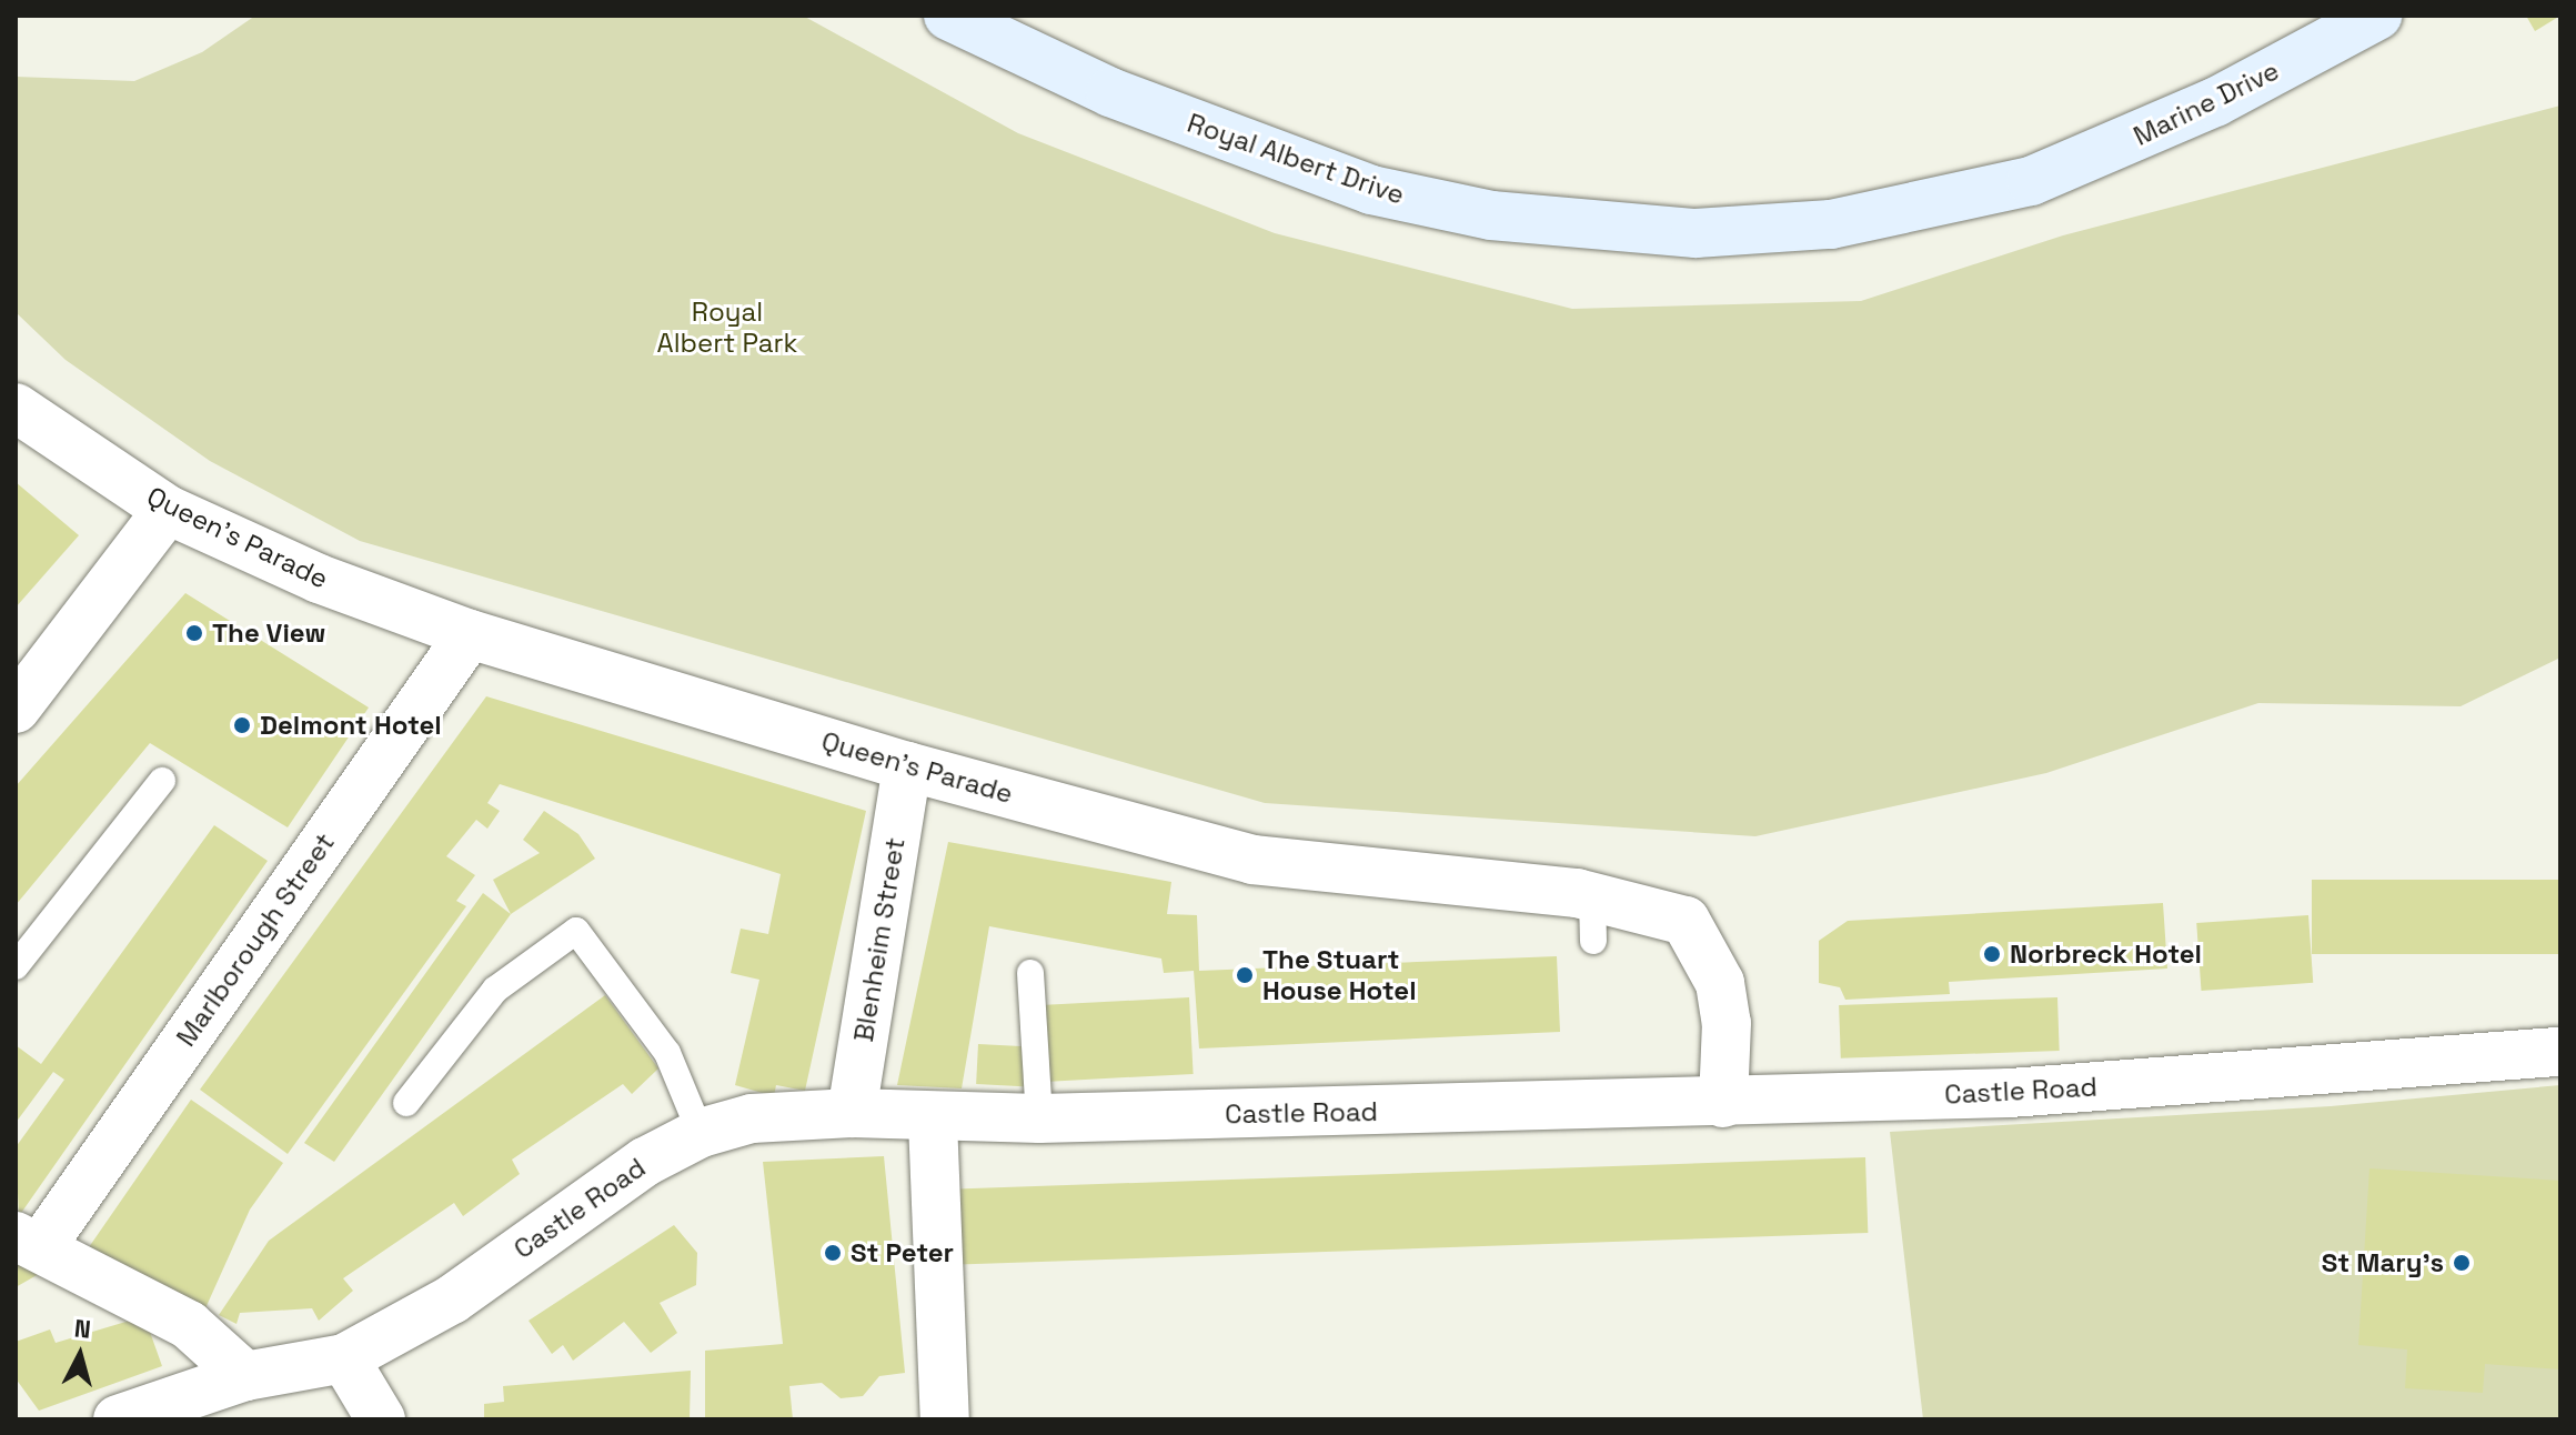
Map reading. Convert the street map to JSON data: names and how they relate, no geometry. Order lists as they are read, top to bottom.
{
  "streets": {
    "street": [
      "Marine Drive",
      "Royal Albert Drive",
      "Queen's Parade",
      "Marlborough Street",
      "Blenheim Street",
      "Castle Road"
    ]
  },
  "crossings": [
    ["Marine Drive", "Royal Albert Drive"],
    ["Queen's Parade", "Marlborough Street"],
    ["Queen's Parade", "Blenheim Street"],
    ["Queen's Parade", "Castle Road"],
    ["Marlborough Street", "Castle Road"],
    ["Blenheim Street", "Castle Road"]
  ],
  "parks": ["Royal Albert Park"],
  "places": [
    "The View",
    "Delmont Hotel",
    "Norbreck Hotel",
    "The Stuart House Hotel",
    "St Peter",
    "St Mary's"
  ],
  "north": "top"
}
